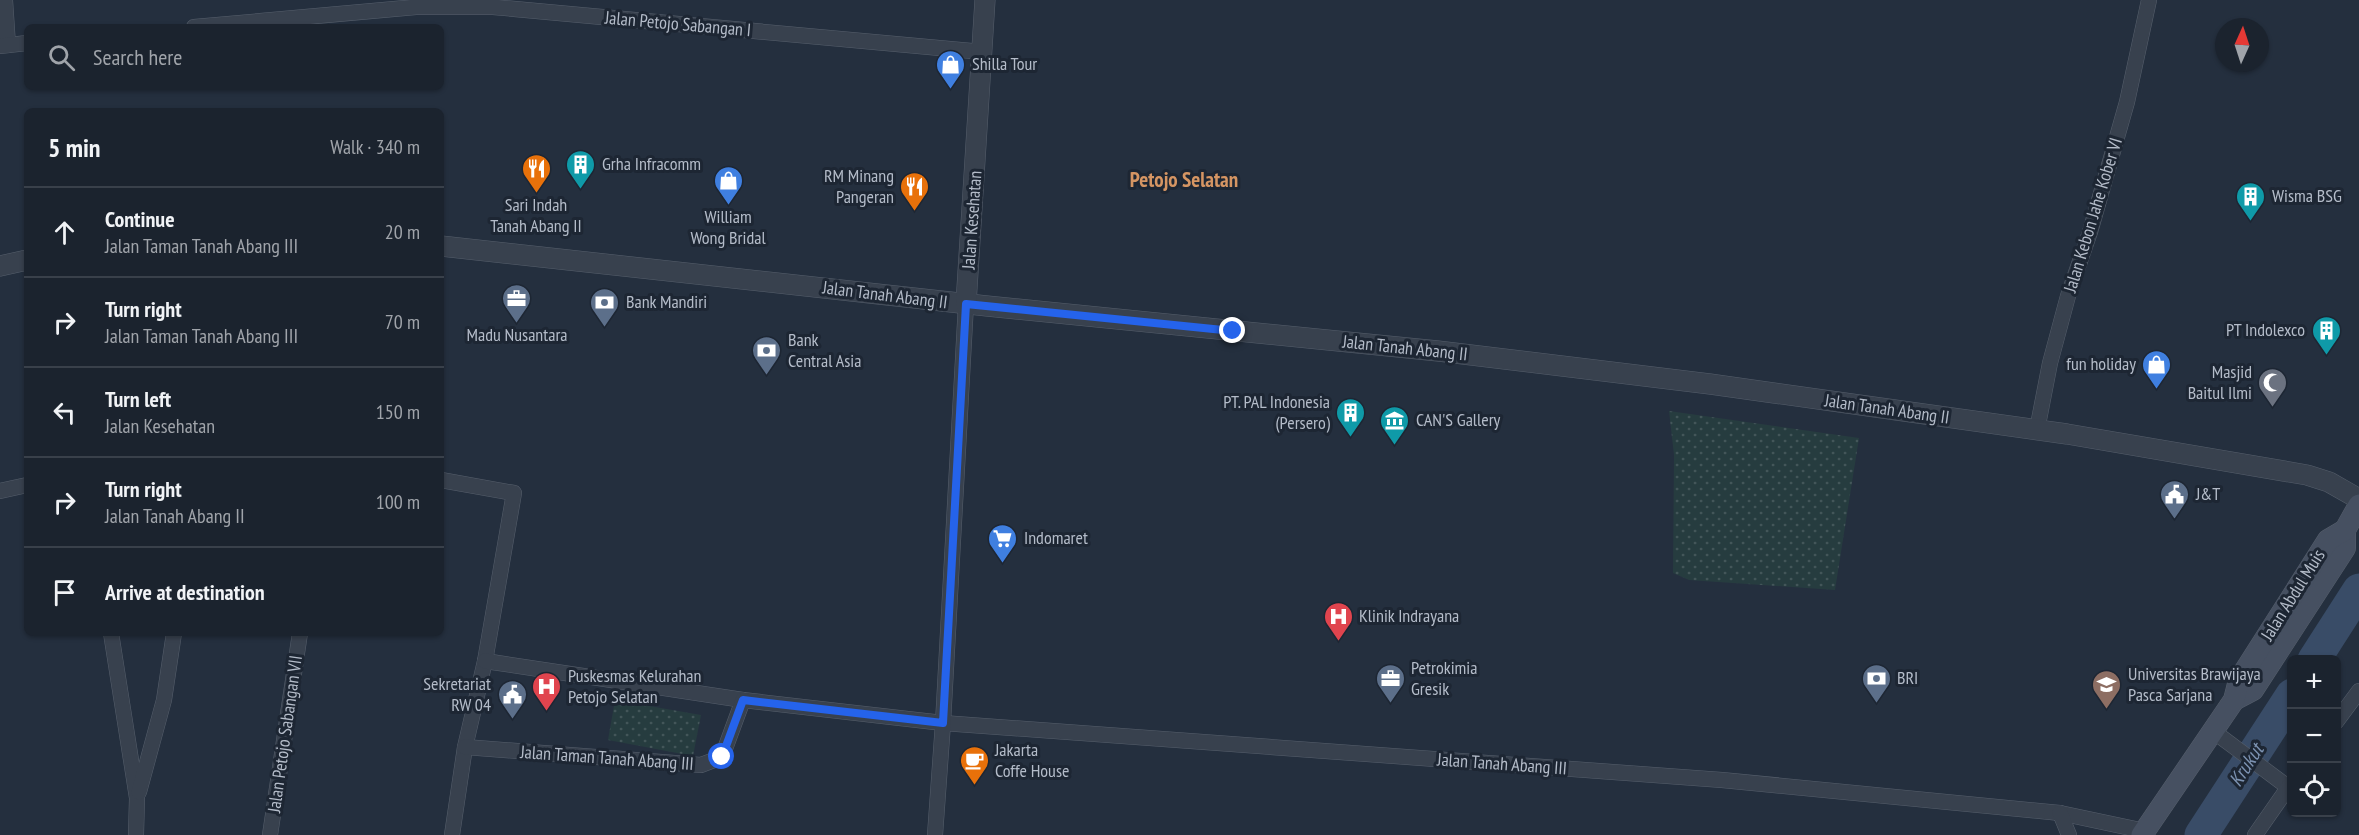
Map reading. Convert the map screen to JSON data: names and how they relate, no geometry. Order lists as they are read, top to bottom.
{
  "streets": {
    "main road": ["Jalan Abdul Muis"],
    "street": [
      "Jalan Petojo Sabangan I",
      "Jalan Kebon Jahe Kober VI",
      "Jalan Kesehatan",
      "Jalan Tanah Abang II",
      "Jalan Petojo Sabangan VII",
      "Jalan Taman Tanah Abang III",
      "Jalan Tanah Abang III"
    ]
  },
  "crossings": [
    ["Jalan Petojo Sabangan I", "Jalan Kesehatan"],
    ["Jalan Kebon Jahe Kober VI", "Jalan Tanah Abang II"],
    ["Jalan Kesehatan", "Jalan Tanah Abang II"],
    ["Jalan Kesehatan", "Jalan Tanah Abang III"],
    ["Jalan Abdul Muis", "Jalan Tanah Abang III"]
  ],
  "districts": ["Petojo Selatan"],
  "water": ["Krukut"],
  "places": {
    "shop": ["Shilla Tour", "William Wong Bridal", "fun holiday"],
    "building": [
      "Grha Infracomm",
      "Wisma BSG",
      "PT Indolexco",
      "PT. PAL Indonesia (Persero)"
    ],
    "restaurant": ["Sari Indah Tanah Abang II", "RM Minang Pangeran"],
    "office": ["Madu Nusantara", "Petrokimia Gresik"],
    "bank": ["Bank Mandiri", "Bank Central Asia", "BRI"],
    "mosque": ["Masjid Baitul Ilmi"],
    "museum": ["CAN'S Gallery"],
    "public building": ["J&T", "Sekretariat RW 04"],
    "supermarket": ["Indomaret"],
    "hospital": ["Klinik Indrayana", "Puskesmas Kelurahan Petojo Selatan"],
    "school or university": ["Universitas Brawijaya Pasca Sarjana"],
    "cafe": ["Jakarta Coffe House"]
  },
  "north": "top",
  "page": {
    "search": "Search here",
    "heading": ["5 min", "Walk · 340 m"],
    "list": [
      ["Continue", "Jalan Taman Tanah Abang III", "20 m"],
      ["Turn right", "Jalan Taman Tanah Abang III", "70 m"],
      ["Turn left", "Jalan Kesehatan", "150 m"],
      ["Turn right", "Jalan Tanah Abang II", "100 m"],
      "Arrive at destination"
    ],
    "map_buttons": ["+", "−"]
  }
}
